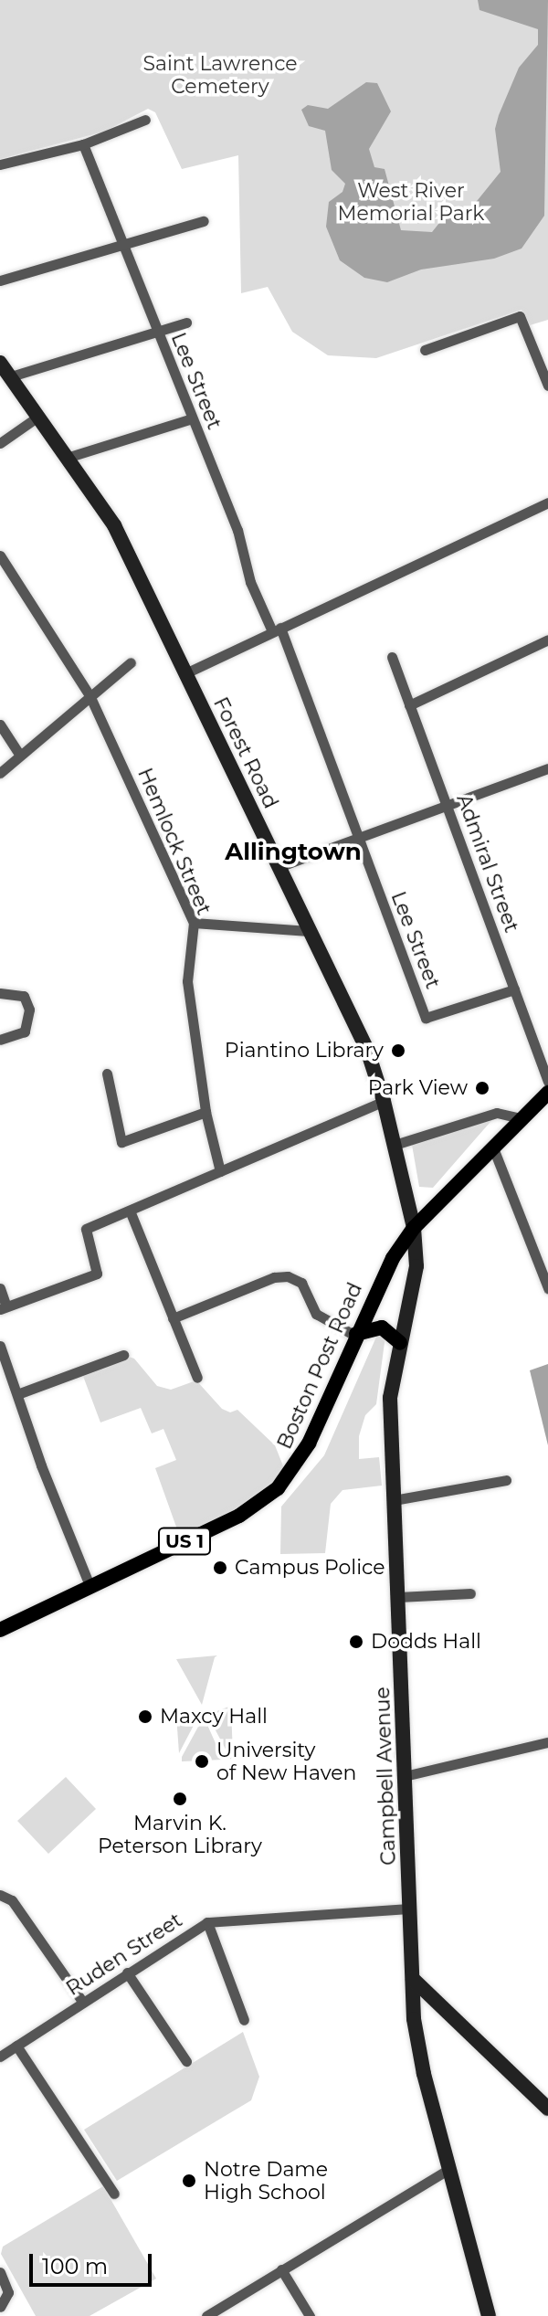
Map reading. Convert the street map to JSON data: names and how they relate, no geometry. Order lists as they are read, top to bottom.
{
  "streets": {
    "main road": [
      "Forest Road",
      "Boston Post Road",
      "US 1",
      "Campbell Avenue"
    ],
    "street": [
      "Lee Street",
      "Hemlock Street",
      "Admiral Street",
      "Ruden Street"
    ]
  },
  "crossings": [
    ["Lee Street", "Admiral Street"],
    ["Forest Road", "Boston Post Road"],
    ["Forest Road", "Campbell Avenue"],
    ["Boston Post Road", "Campbell Avenue"],
    ["Campbell Avenue", "Ruden Street"]
  ],
  "districts": ["Allingtown"],
  "parks": ["Saint Lawrence Cemetery", "West River Memorial Park"],
  "places": [
    "Piantino Library",
    "Park View",
    "Campus Police",
    "Dodds Hall",
    "Maxcy Hall",
    "University of New Haven",
    "Marvin K. Peterson Library",
    "Notre Dame High School"
  ],
  "scale_bar": "100 m"
}
